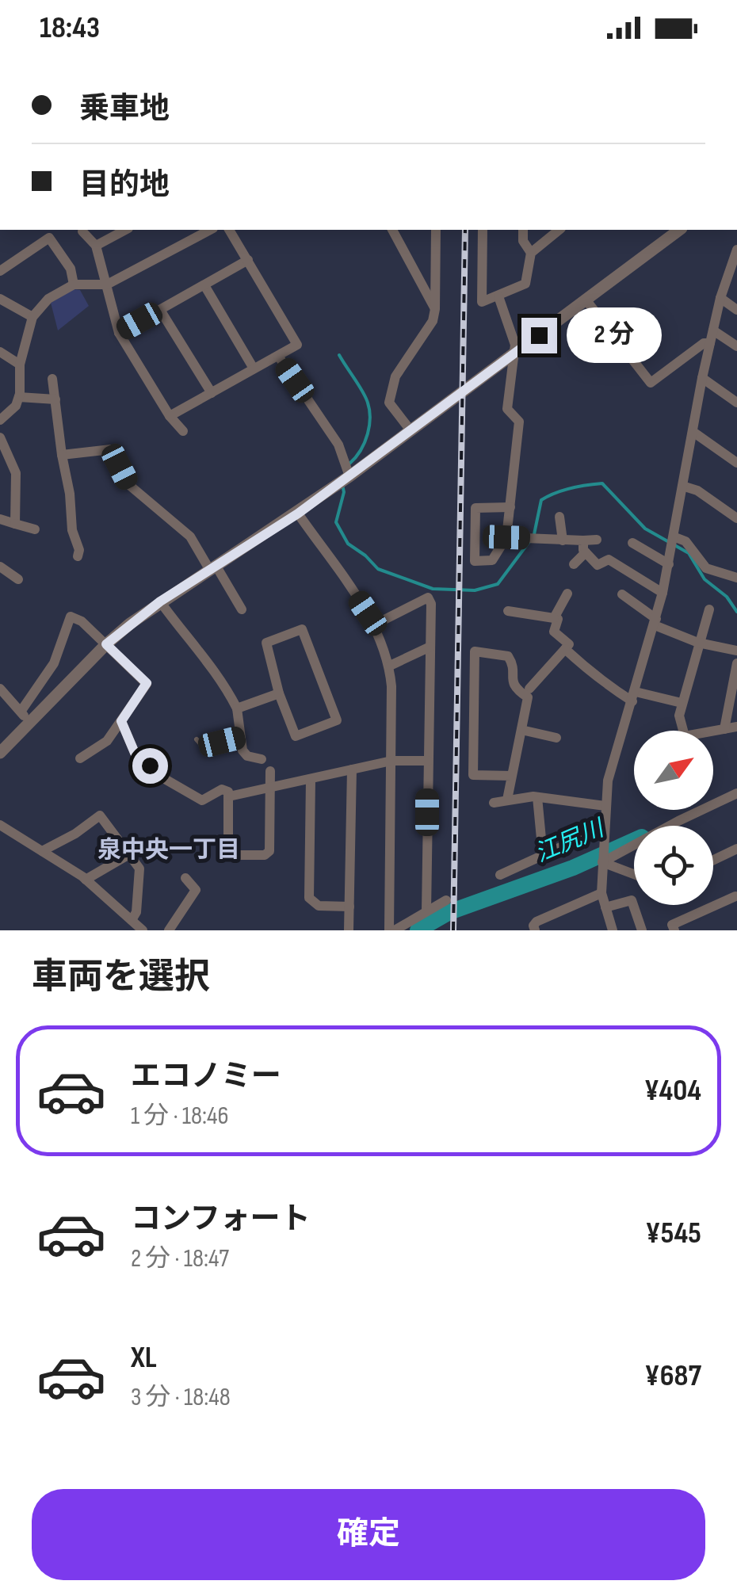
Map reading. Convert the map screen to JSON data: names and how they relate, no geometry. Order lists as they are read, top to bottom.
{
  "districts": ["泉中央一丁目"],
  "water": ["江尻川"],
  "north": "top right",
  "page": {
    "status": "18:43",
    "banner": ["乗車地", "目的地"],
    "bubble": "2 分",
    "heading": "車両を選択",
    "list": [
      {
        "name": "エコノミー",
        "note": "1 分 · 18:46",
        "value": "¥404"
      },
      {
        "name": "コンフォート",
        "note": "2 分 · 18:47",
        "value": "¥545"
      },
      {
        "name": "XL",
        "note": "3 分 · 18:48",
        "value": "¥687"
      }
    ],
    "buttons": "確定"
  }
}
